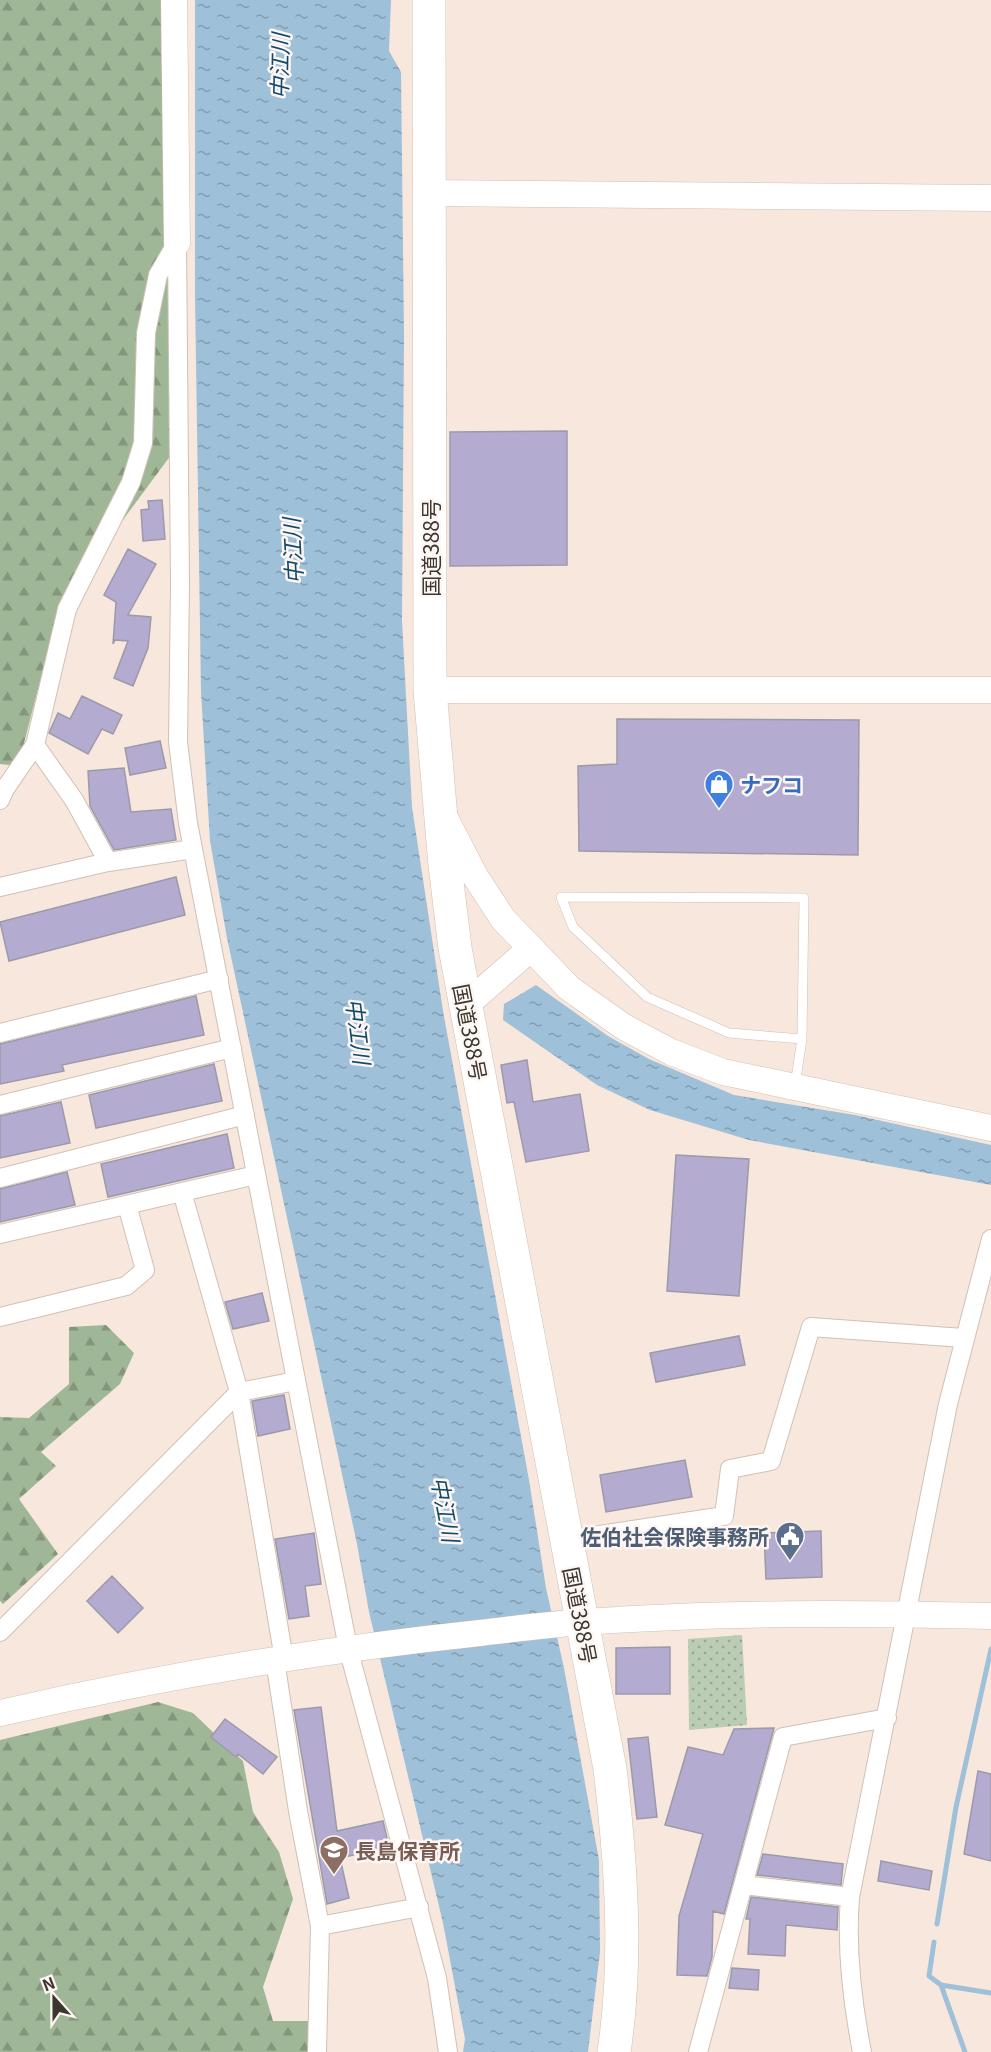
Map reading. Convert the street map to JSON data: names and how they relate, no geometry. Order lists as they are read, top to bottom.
{
  "streets": {
    "highway": ["国道388号"]
  },
  "water": ["中江川"],
  "places": {
    "shop": ["ナフコ"],
    "public building": ["佐伯社会保険事務所"],
    "school or university": ["長島保育所"]
  },
  "north": "top"
}
